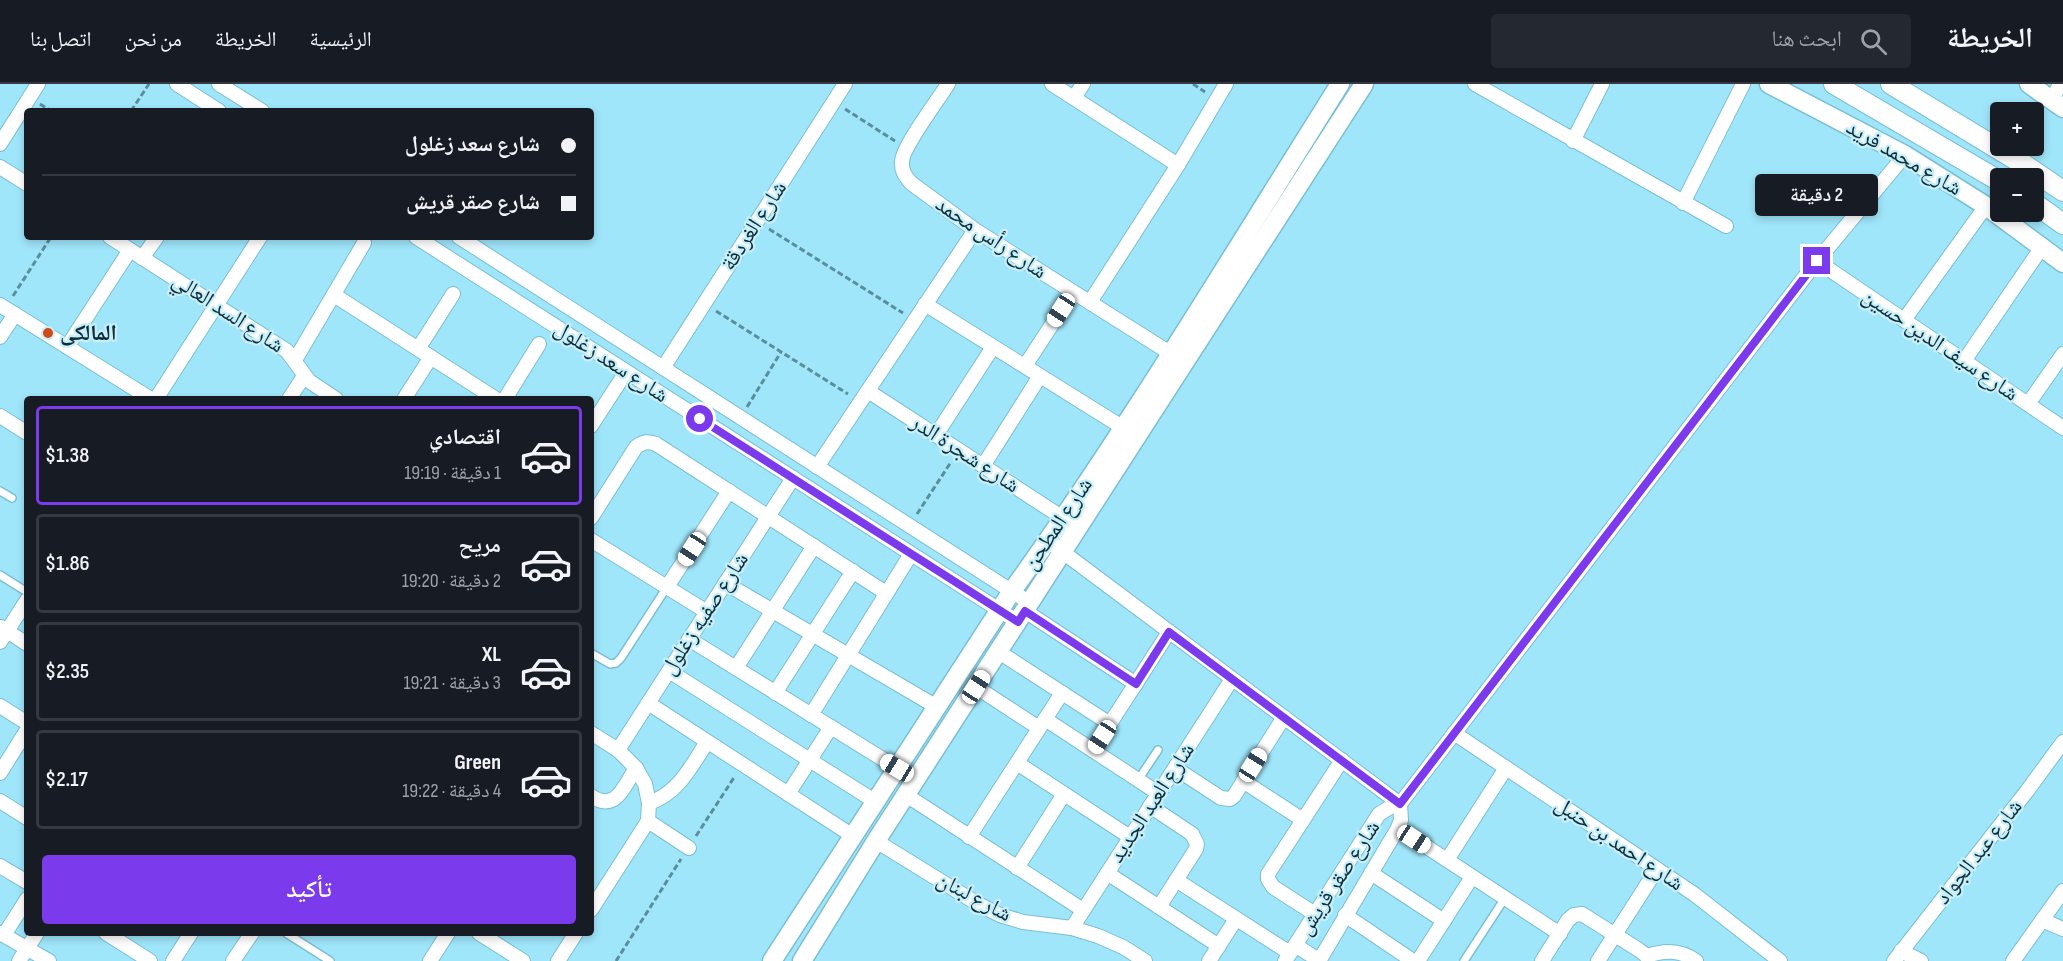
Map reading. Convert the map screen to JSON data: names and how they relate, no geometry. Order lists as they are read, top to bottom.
{
  "streets": {
    "street": [
      "شارع محمد فريد",
      "شارع الغردقة",
      "شارع رأس محمد",
      "شارع السد العالي",
      "شارع سيف الدين حسين",
      "شارع سعد زغلول",
      "شارع شجرة الدر",
      "شارع المطحن",
      "شارع صفيه زغلول",
      "شارع العبد الجديد",
      "شارع احمد بن حنبل",
      "شارع عبد الجواد",
      "شارع صقر قريش",
      "شارع لبنان"
    ]
  },
  "crossings": [
    ["شارع محمد فريد", "شارع صقر قريش"],
    ["شارع الغردقة", "شارع سعد زغلول"],
    ["شارع رأس محمد", "شارع المطحن"],
    ["شارع سيف الدين حسين", "شارع صقر قريش"],
    ["شارع سعد زغلول", "شارع المطحن"],
    ["شارع سعد زغلول", "شارع صفيه زغلول"],
    ["شارع شجرة الدر", "شارع المطحن"],
    ["شارع المطحن", "شارع لبنان"],
    ["شارع العبد الجديد", "شارع لبنان"],
    ["شارع احمد بن حنبل", "شارع صقر قريش"]
  ],
  "places": ["المالكى"],
  "page": {
    "header": "الخريطة",
    "search": "ابحث هنا",
    "nav": [
      "الرئيسية",
      "الخريطة",
      "من نحن",
      "اتصل بنا"
    ],
    "map_buttons": ["+", "−"],
    "banner": ["شارع سعد زغلول", "شارع صقر قريش"],
    "bubble": "2 دقيقة",
    "list": [
      {
        "name": "اقتصادي",
        "note": "1 دقيقة · 19:19",
        "value": "$1.38"
      },
      {
        "name": "مريح",
        "note": "2 دقيقة · 19:20",
        "value": "$1.86"
      },
      {
        "name": "XL",
        "note": "3 دقيقة · 19:21",
        "value": "$2.35"
      },
      {
        "name": "Green",
        "note": "4 دقيقة · 19:22",
        "value": "$2.17"
      }
    ],
    "buttons": "تأكيد"
  }
}
